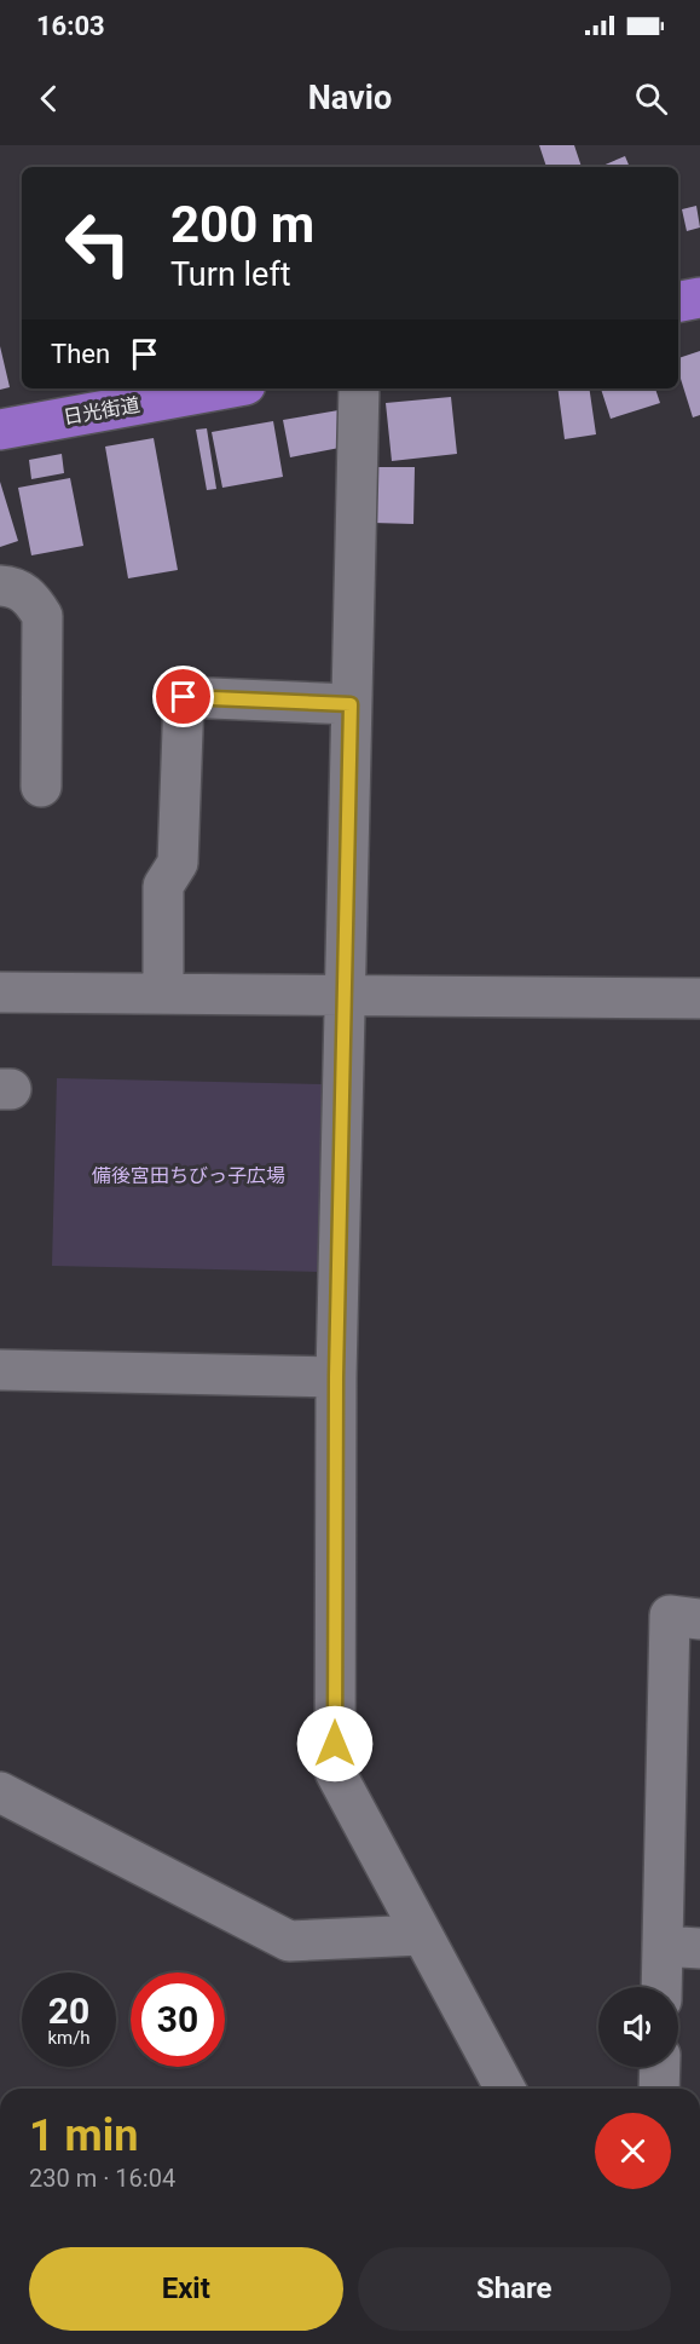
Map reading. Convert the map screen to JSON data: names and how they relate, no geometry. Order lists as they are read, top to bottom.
{
  "streets": {
    "highway": ["日光街道"]
  },
  "parks": ["備後宮田ちびっ子広場"],
  "page": {
    "status": "16:03",
    "header": "Navio",
    "turn": ["200 m", "Turn left"],
    "then": "Then",
    "speed": "20 km/h",
    "limit": "30",
    "heading": ["1 min", "230 m · 16:04"],
    "buttons": ["Exit", "Share"]
  }
}
